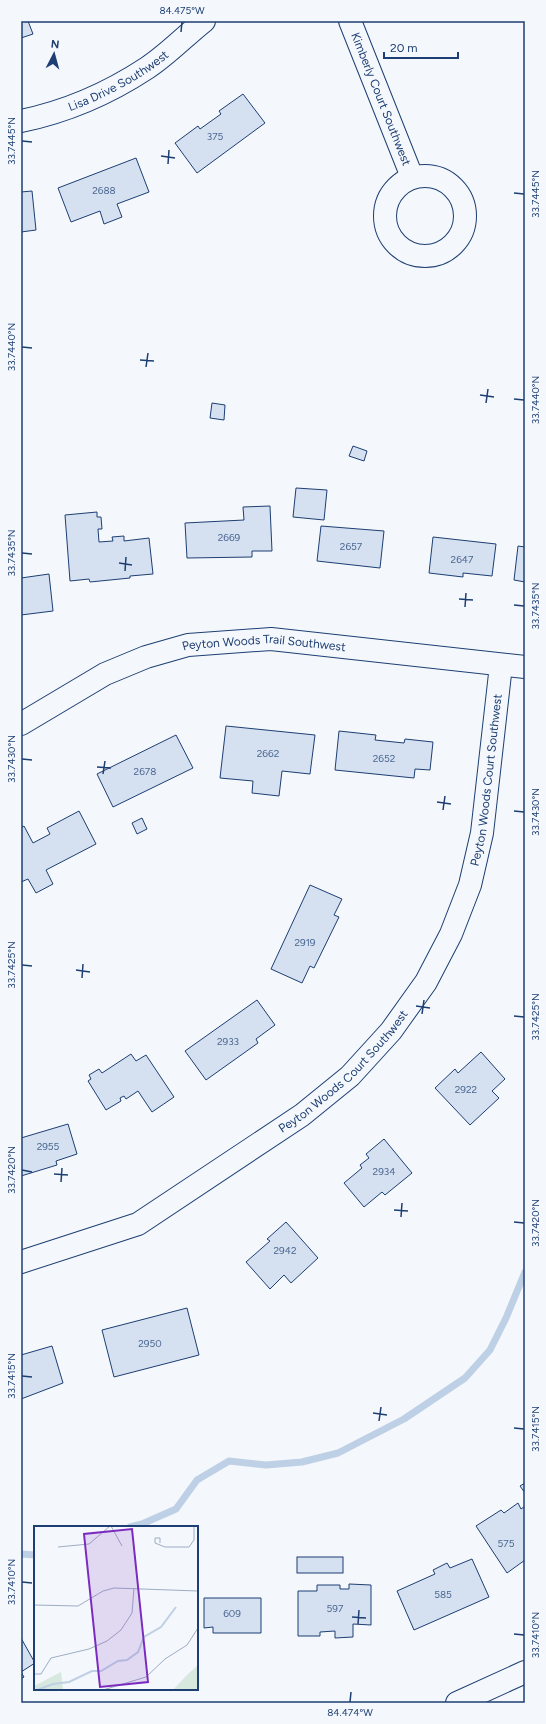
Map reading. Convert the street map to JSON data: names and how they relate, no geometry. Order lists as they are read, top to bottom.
{
  "streets": {
    "street": [
      "Lisa Drive Southwest",
      "Kimberly Court Southwest",
      "Peyton Woods Trail Southwest",
      "Peyton Woods Court Southwest"
    ]
  },
  "crossings": [
    ["Peyton Woods Trail Southwest", "Peyton Woods Court Southwest"]
  ],
  "house_numbers": [
    "375",
    "2688",
    "2669",
    "2657",
    "2647",
    "2662",
    "2652",
    "2678",
    "2919",
    "2933",
    "2922",
    "2955",
    "2934",
    "2942",
    "2950",
    "575",
    "585",
    "597",
    "609"
  ],
  "scale_bar": "20 m",
  "north": "top",
  "coordinates": [
    "84.475°W",
    "33.7445°N",
    "33.7440°N",
    "33.7435°N",
    "33.7430°N",
    "33.7425°N",
    "33.7420°N",
    "33.7415°N",
    "33.7410°N",
    "84.474°W"
  ]
}
